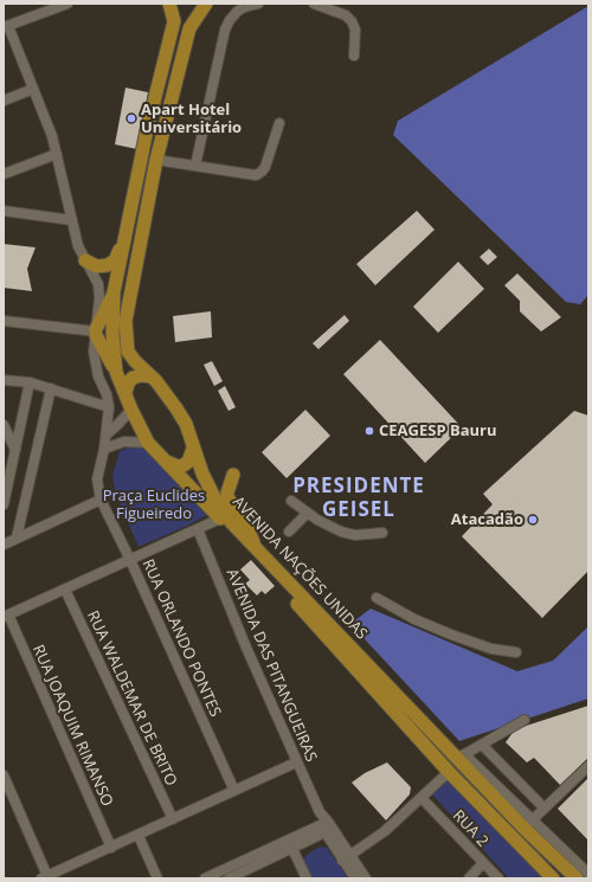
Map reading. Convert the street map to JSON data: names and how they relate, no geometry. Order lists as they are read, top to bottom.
{
  "streets": {
    "main road": ["AVENIDA NAÇÕES UNIDAS"],
    "street": [
      "RUA ORLANDO PONTES",
      "AVENIDA DAS PITANGUEIRAS",
      "RUA WALDEMAR DE BRITO",
      "RUA JOAQUIM RIMANSO",
      "RUA 2"
    ]
  },
  "districts": ["PRESIDENTE GEISEL"],
  "parks": ["Praça Euclides Figueiredo"],
  "places": ["Apart Hotel Universitário", "CEAGESP Bauru", "Atacadão"]
}
